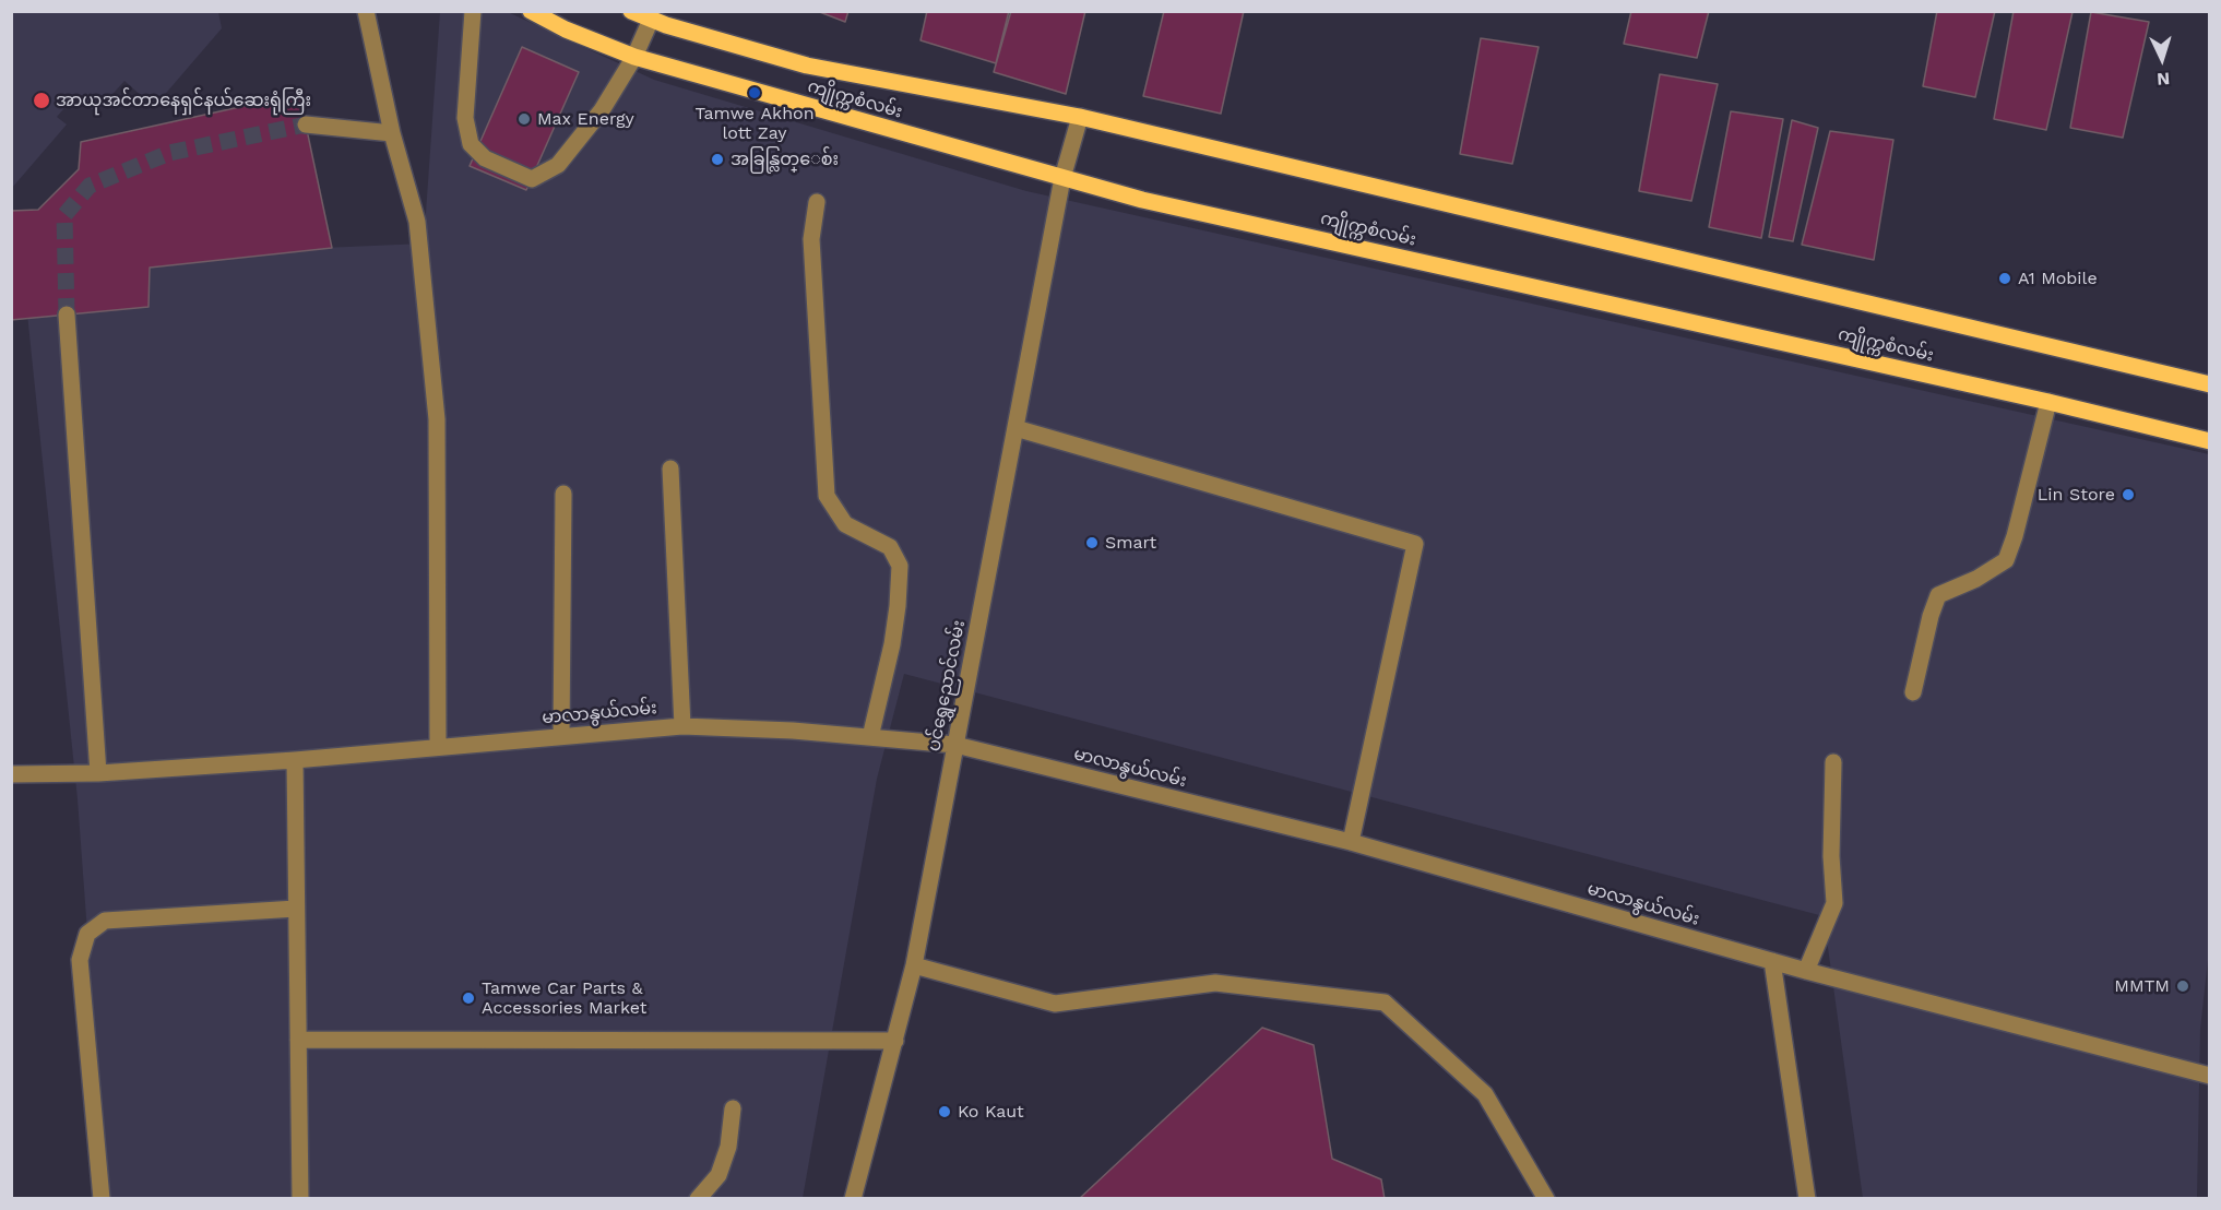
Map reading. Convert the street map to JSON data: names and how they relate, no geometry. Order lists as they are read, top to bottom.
{
  "streets": {
    "main road": ["ကျိုက္ကစံလမ်း"],
    "street": ["ပင်ရွှေညောင်လမ်း", "မာလာနွယ်လမ်း"]
  },
  "crossings": [
    ["ကျိုက္ကစံလမ်း", "ပင်ရွှေညောင်လမ်း"],
    ["ပင်ရွှေညောင်လမ်း", "မာလာနွယ်လမ်း"]
  ],
  "places": [
    "Tamwe Akhon lott Zay",
    "အာယုအင်တာနေရှင်နယ်ဆေးရုံကြီး",
    "Max Energy",
    "အခြန္လြတ္ေစ်း",
    "A1 Mobile",
    "Lin Store",
    "Smart",
    "MMTM",
    "Tamwe Car Parts & Accessories Market",
    "Ko Kaut"
  ],
  "north": "bottom"
}
